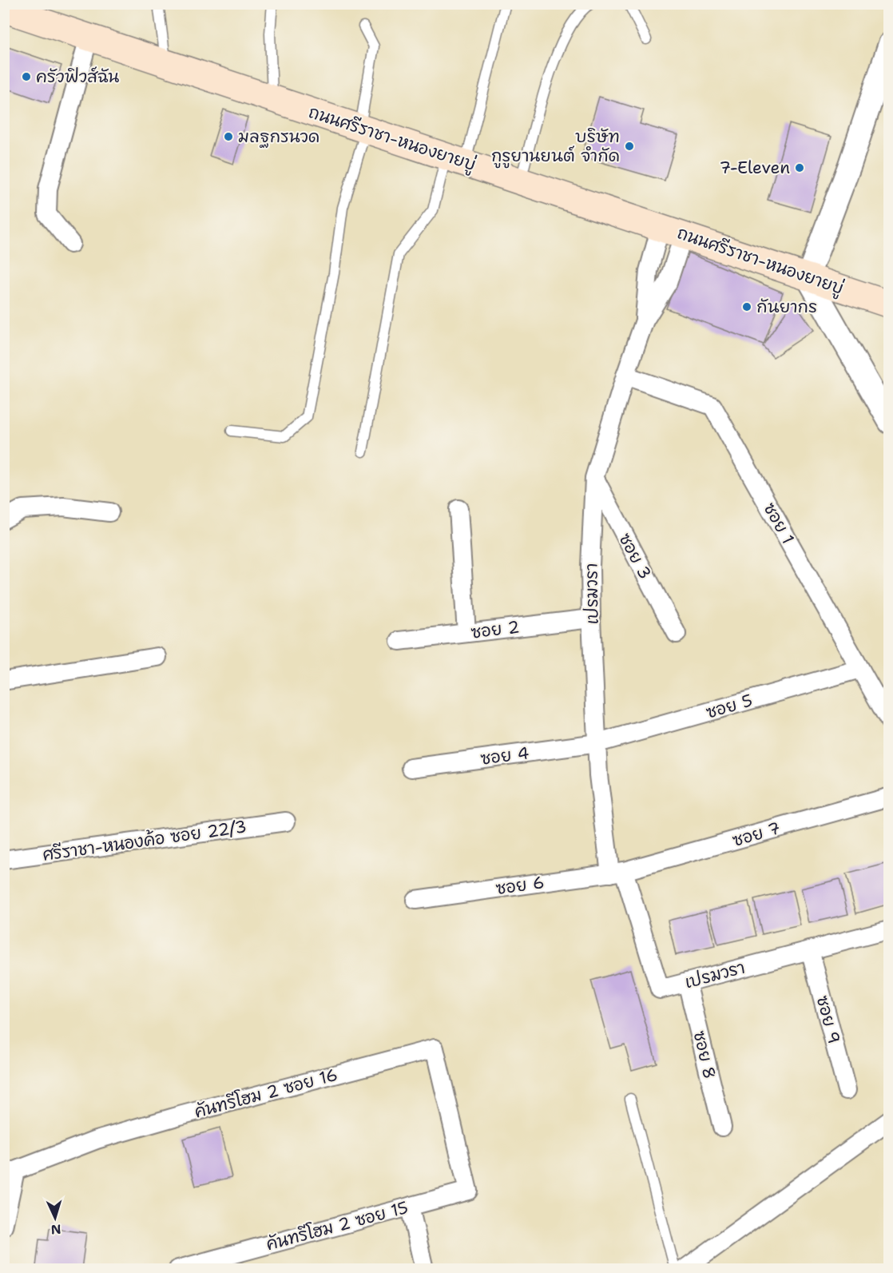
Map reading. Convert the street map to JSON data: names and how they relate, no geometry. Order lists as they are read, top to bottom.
{
  "streets": {
    "main road": ["ถนนศรีราชา-หนองยายบู่"],
    "street": [
      "ซอย 1",
      "ซอย 3",
      "เปรมวรา",
      "ซอย 2",
      "ซอย 5",
      "ซอย 4",
      "ซอย 7",
      "ศรีราชา-หนองค้อ ซอย 22/3",
      "ซอย 6",
      "ซอย 9",
      "ซอย 8",
      "คันทรีโฮม 2 ซอย 16",
      "คันทรีโฮม 2 ซอย 15"
    ]
  },
  "crossings": [
    ["ถนนศรีราชา-หนองยายบู่", "เปรมวรา"],
    ["ซอย 1", "เปรมวรา"],
    ["ซอย 1", "ซอย 5"],
    ["ซอย 3", "เปรมวรา"],
    ["เปรมวรา", "ซอย 2"],
    ["เปรมวรา", "ซอย 5"],
    ["เปรมวรา", "ซอย 4"],
    ["เปรมวรา", "ซอย 7"],
    ["เปรมวรา", "ซอย 6"],
    ["เปรมวรา", "ซอย 9"],
    ["เปรมวรา", "ซอย 8"],
    ["ซอย 5", "ซอย 4"],
    ["ซอย 7", "ซอย 6"],
    ["คันทรีโฮม 2 ซอย 16", "คันทรีโฮม 2 ซอย 15"]
  ],
  "places": [
    "ครัวฟิวส์ฉัน",
    "มลฐกรนวด",
    "บริษัท กูรูยานยนต์ จำกัด",
    "7-Eleven",
    "กันยากร"
  ],
  "north": "bottom"
}
